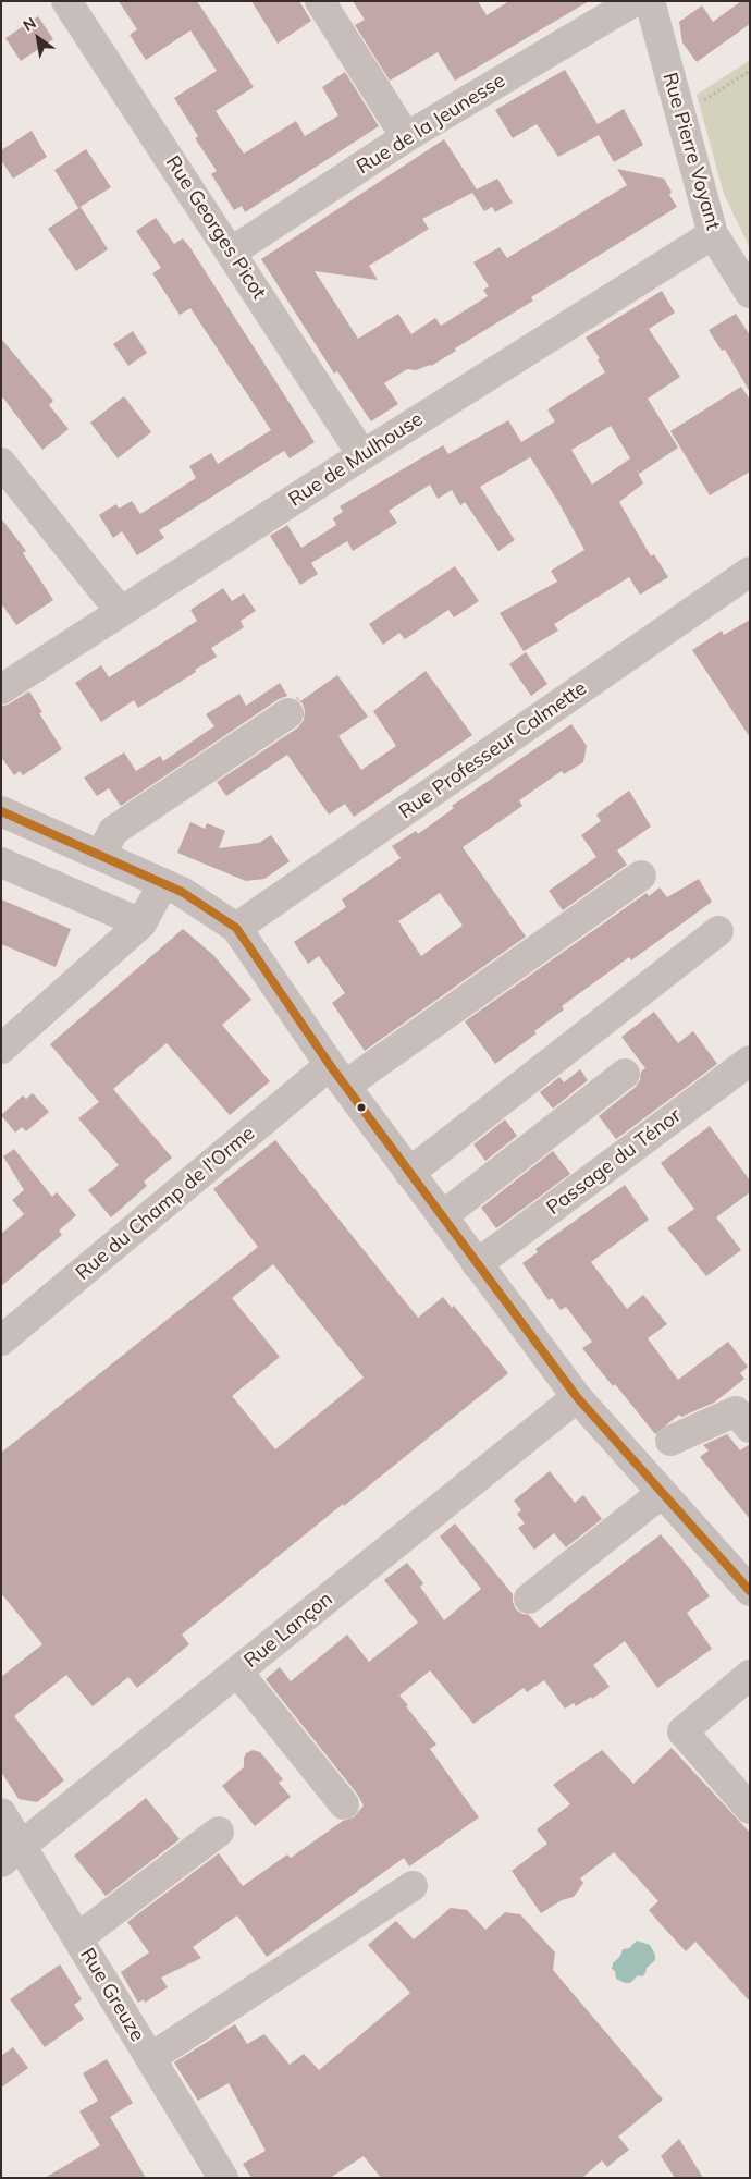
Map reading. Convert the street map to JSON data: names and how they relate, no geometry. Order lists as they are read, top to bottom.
{
  "streets": {
    "street": [
      "Rue de la Jeunesse",
      "Rue Pierre Voyant",
      "Rue Georges Picot",
      "Rue de Mulhouse",
      "Rue Professeur Calmette",
      "Passage du Ténor",
      "Rue du Champ de l'Orme",
      "Rue Lançon",
      "Rue Greuze"
    ]
  },
  "crossings": [
    ["Rue de la Jeunesse", "Rue Georges Picot"],
    ["Rue Pierre Voyant", "Rue de Mulhouse"],
    ["Rue Georges Picot", "Rue de Mulhouse"],
    ["Rue Lançon", "Rue Greuze"]
  ],
  "north": "top left"
}
